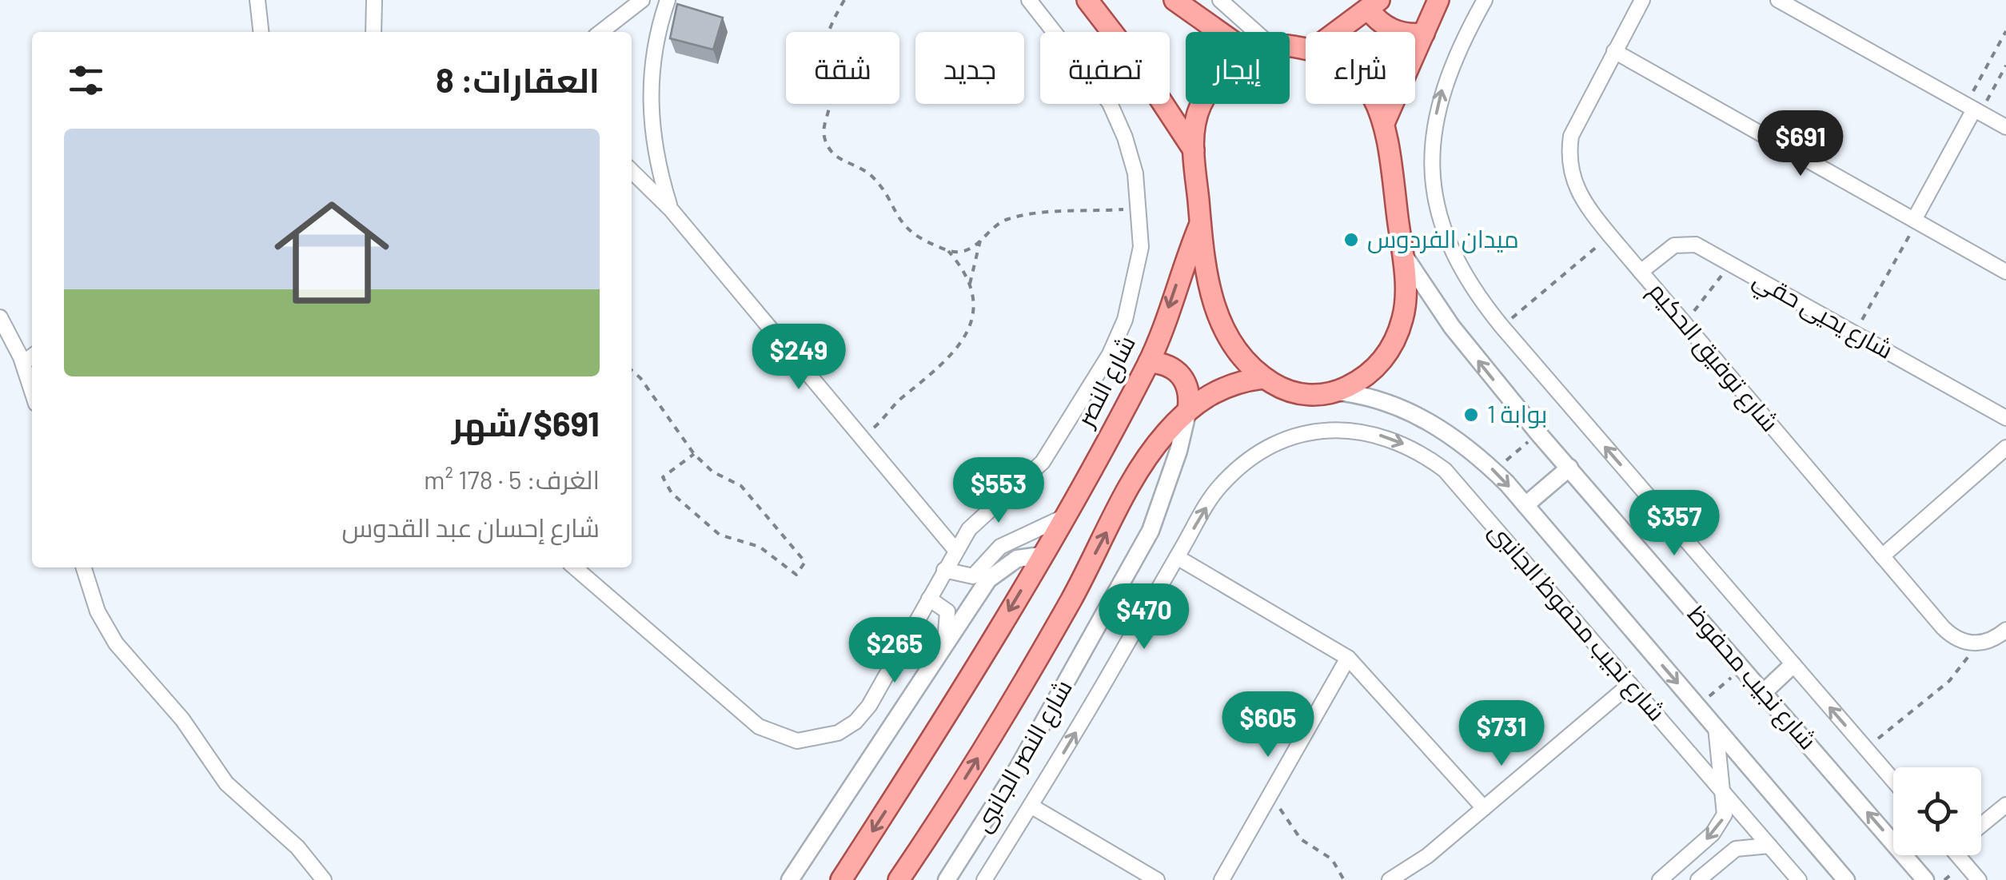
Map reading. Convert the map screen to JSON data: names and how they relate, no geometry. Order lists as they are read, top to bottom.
{
  "streets": {
    "main road": ["شارع النصر"],
    "street": [
      "شارع يحيى حقي",
      "شارع توفيق الحكيم",
      "شارع نجيب محفوظ الجانبى",
      "شارع نجيب محفوظ",
      "شارع النصر الجانبى"
    ]
  },
  "crossings": [
    ["شارع يحيى حقي", "شارع توفيق الحكيم"]
  ],
  "places": ["ميدان الفردوس", "بوابة 1"],
  "page": {
    "chip": [
      "شراء",
      "إيجار",
      "تصفية",
      "جديد",
      "شقة"
    ],
    "heading": "العقارات: 8",
    "price": [
      "$691",
      "$249",
      "$553",
      "$357",
      "$470",
      "$265",
      "$605",
      "$731"
    ],
    "list": [
      {
        "name": "$691/شهر",
        "note": "الغرف: 5 · 178 m² · شارع إحسان عبد القدوس"
      }
    ]
  }
}
